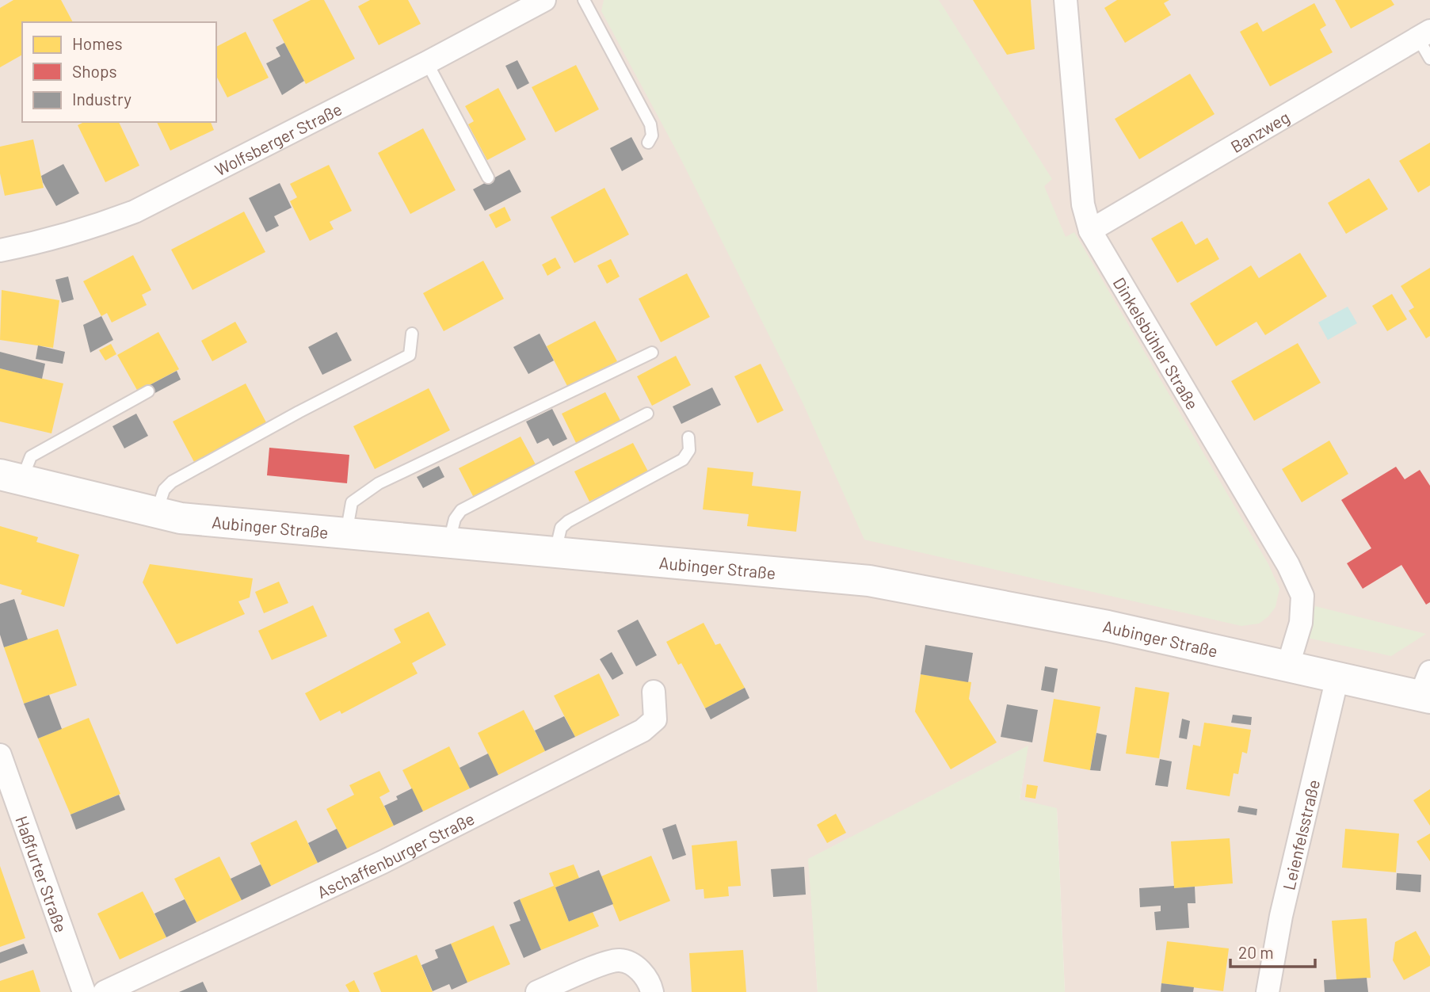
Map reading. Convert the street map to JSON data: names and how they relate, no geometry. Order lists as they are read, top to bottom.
{
  "streets": {
    "main road": ["Aubinger Straße"],
    "street": [
      "Banzweg",
      "Wolfsberger Straße",
      "Dinkelsbühler Straße",
      "Leienfelsstraße",
      "Aschaffenburger Straße",
      "Haßfurter Straße"
    ]
  },
  "crossings": [
    ["Banzweg", "Dinkelsbühler Straße"],
    ["Dinkelsbühler Straße", "Aubinger Straße"],
    ["Aubinger Straße", "Leienfelsstraße"]
  ],
  "legend": ["Homes", "Shops", "Industry"],
  "scale_bar": "20 m"
}
